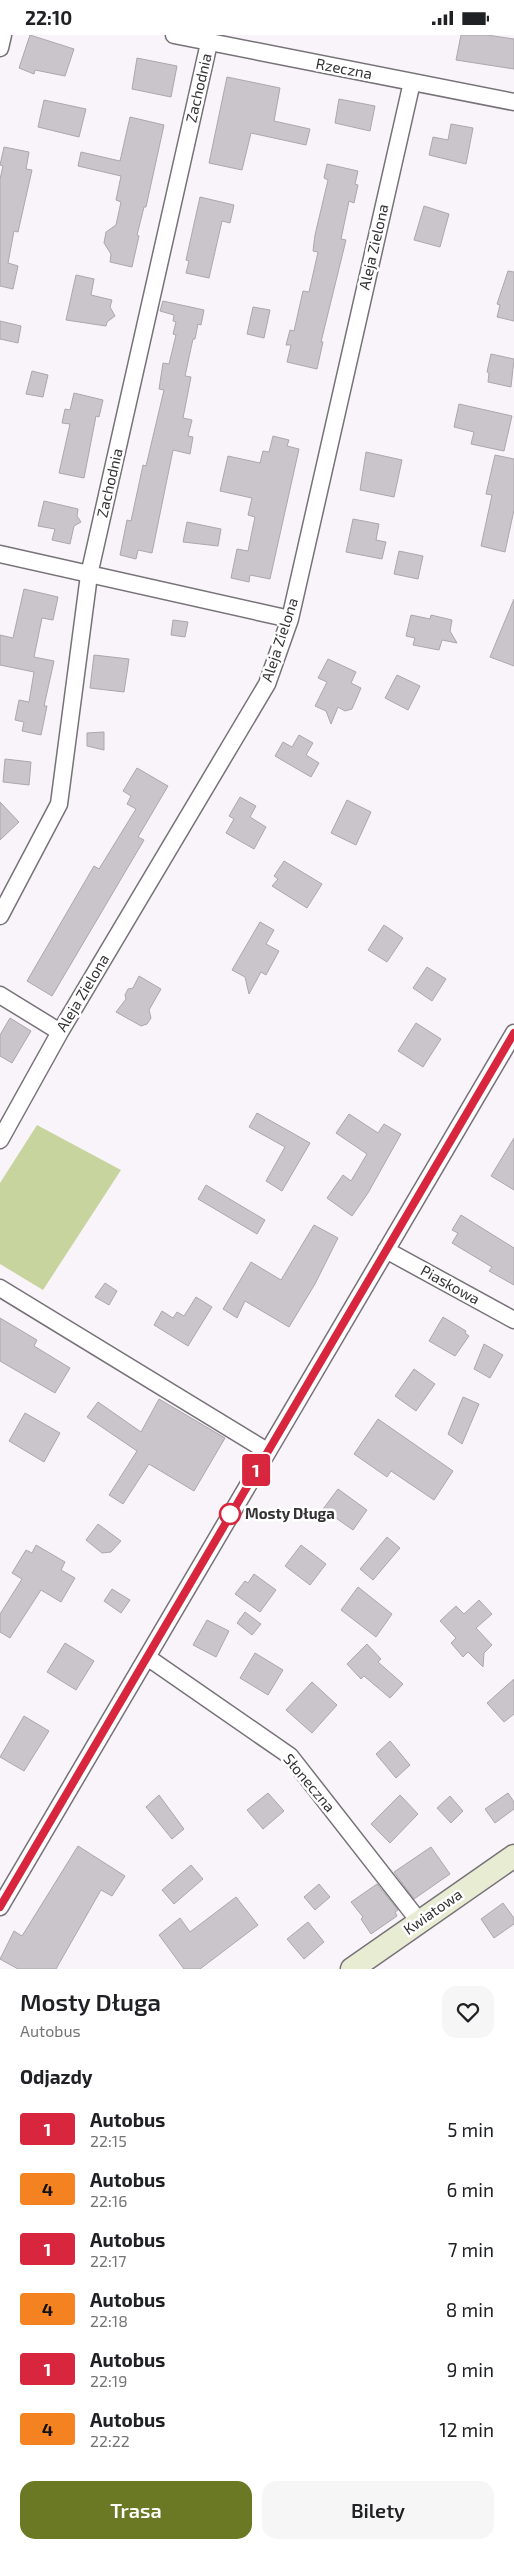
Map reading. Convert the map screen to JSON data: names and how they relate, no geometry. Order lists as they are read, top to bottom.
{
  "streets": {
    "main road": ["Kwiatowa"],
    "street": [
      "Rzeczna",
      "Zachodnia",
      "Aleja Zielona",
      "Piaskowa",
      "Słoneczna"
    ]
  },
  "crossings": [
    ["Rzeczna", "Zachodnia"],
    ["Rzeczna", "Aleja Zielona"],
    ["Słoneczna", "Kwiatowa"]
  ],
  "places": ["Mosty Długa"],
  "lines": ["bus line 1"],
  "page": {
    "status": "22:10",
    "on_map": "1",
    "heading": [
      ["Mosty Długa", "Autobus"],
      "Odjazdy"
    ],
    "list": [
      {
        "mark": "1",
        "name": "Autobus",
        "note": "22:15",
        "value": "5 min"
      },
      {
        "mark": "4",
        "name": "Autobus",
        "note": "22:16",
        "value": "6 min"
      },
      {
        "mark": "1",
        "name": "Autobus",
        "note": "22:17",
        "value": "7 min"
      },
      {
        "mark": "4",
        "name": "Autobus",
        "note": "22:18",
        "value": "8 min"
      },
      {
        "mark": "1",
        "name": "Autobus",
        "note": "22:19",
        "value": "9 min"
      },
      {
        "mark": "4",
        "name": "Autobus",
        "note": "22:22",
        "value": "12 min"
      }
    ],
    "buttons": ["Trasa", "Bilety"]
  }
}
